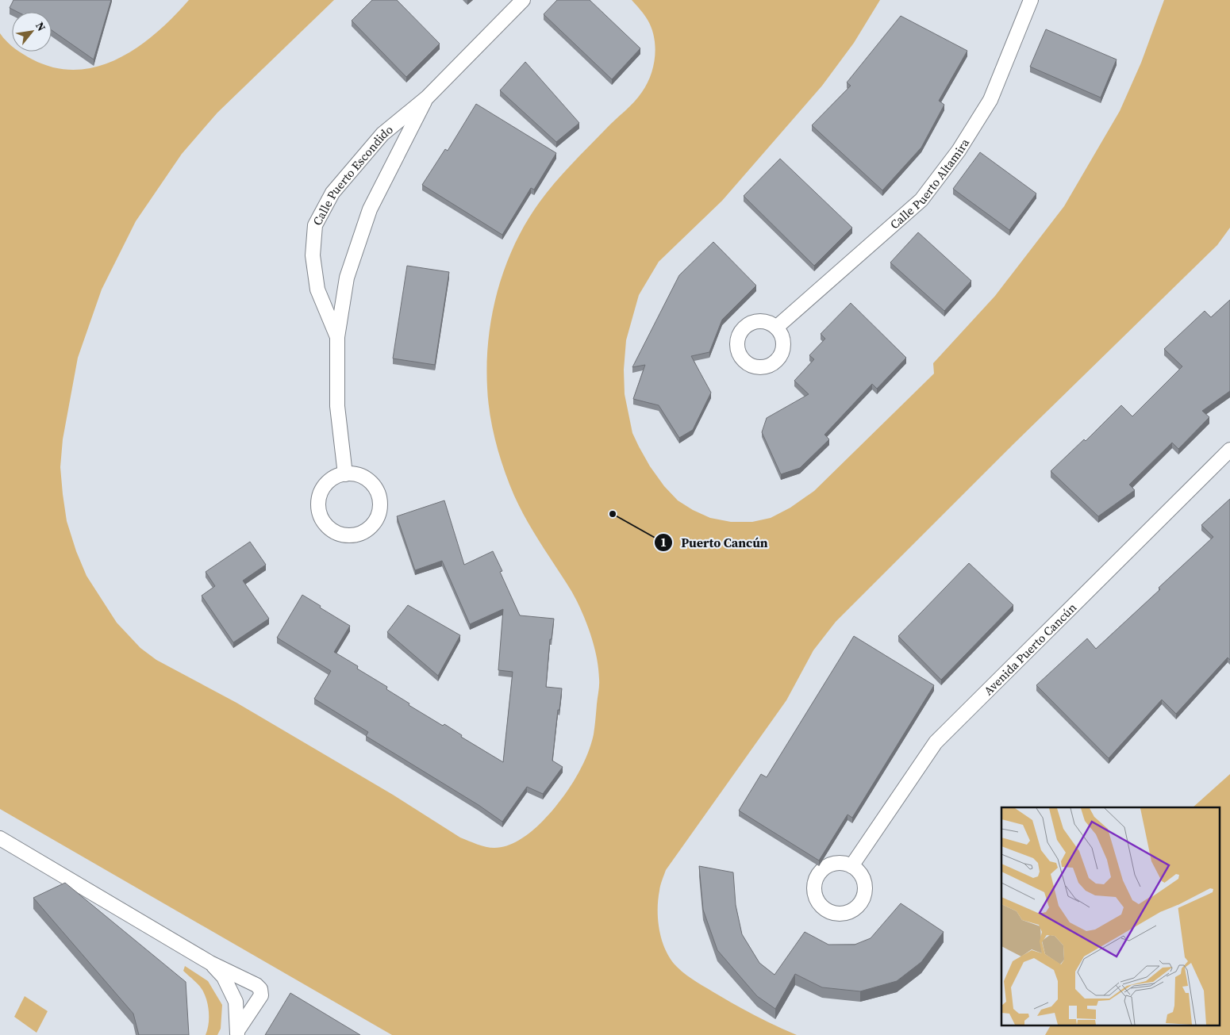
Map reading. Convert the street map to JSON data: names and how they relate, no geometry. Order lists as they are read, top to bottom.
{
  "streets": {
    "street": ["Calle Puerto Escondido", "Calle Puerto Altamira", "Avenida Puerto Cancún"]
  },
  "places": ["Puerto Cancún"],
  "north": "top right"
}
